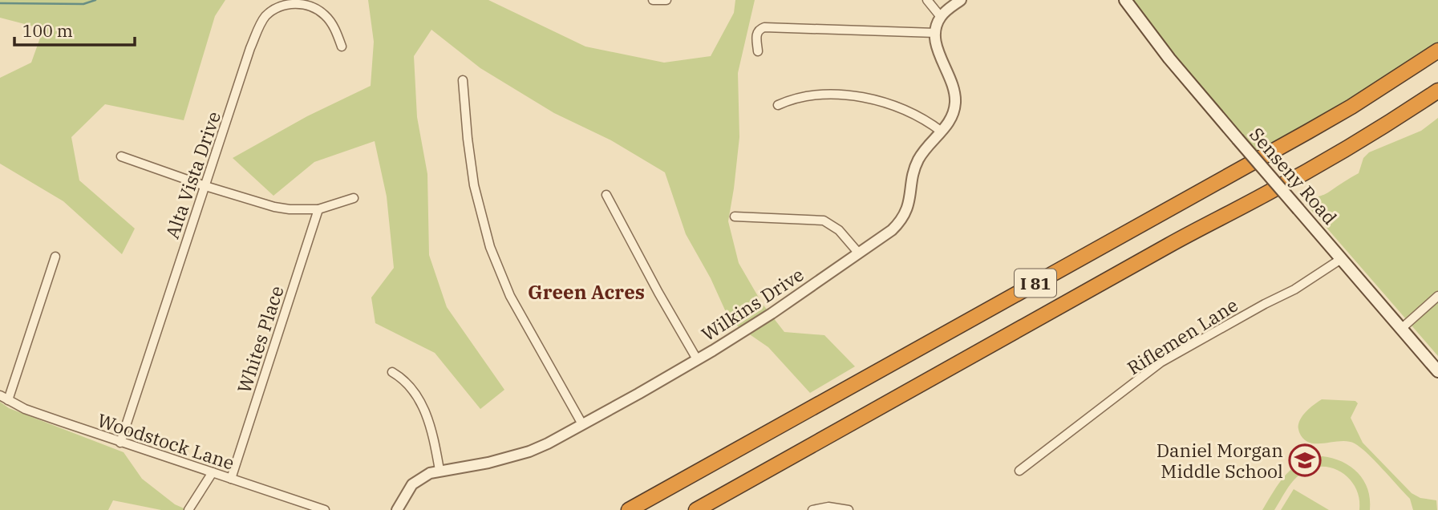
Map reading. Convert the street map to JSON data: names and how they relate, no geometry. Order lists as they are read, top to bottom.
{
  "streets": {
    "highway": ["I 81"],
    "main road": ["Senseny Road"],
    "street": [
      "Alta Vista Drive",
      "Wilkins Drive",
      "Riflemen Lane",
      "Whites Place",
      "Woodstock Lane"
    ]
  },
  "crossings": [
    ["Alta Vista Drive", "Woodstock Lane"],
    ["Senseny Road", "Riflemen Lane"],
    ["Whites Place", "Woodstock Lane"]
  ],
  "districts": ["Green Acres"],
  "places": {
    "school or university": ["Daniel Morgan Middle School"]
  },
  "scale_bar": "100 m"
}
